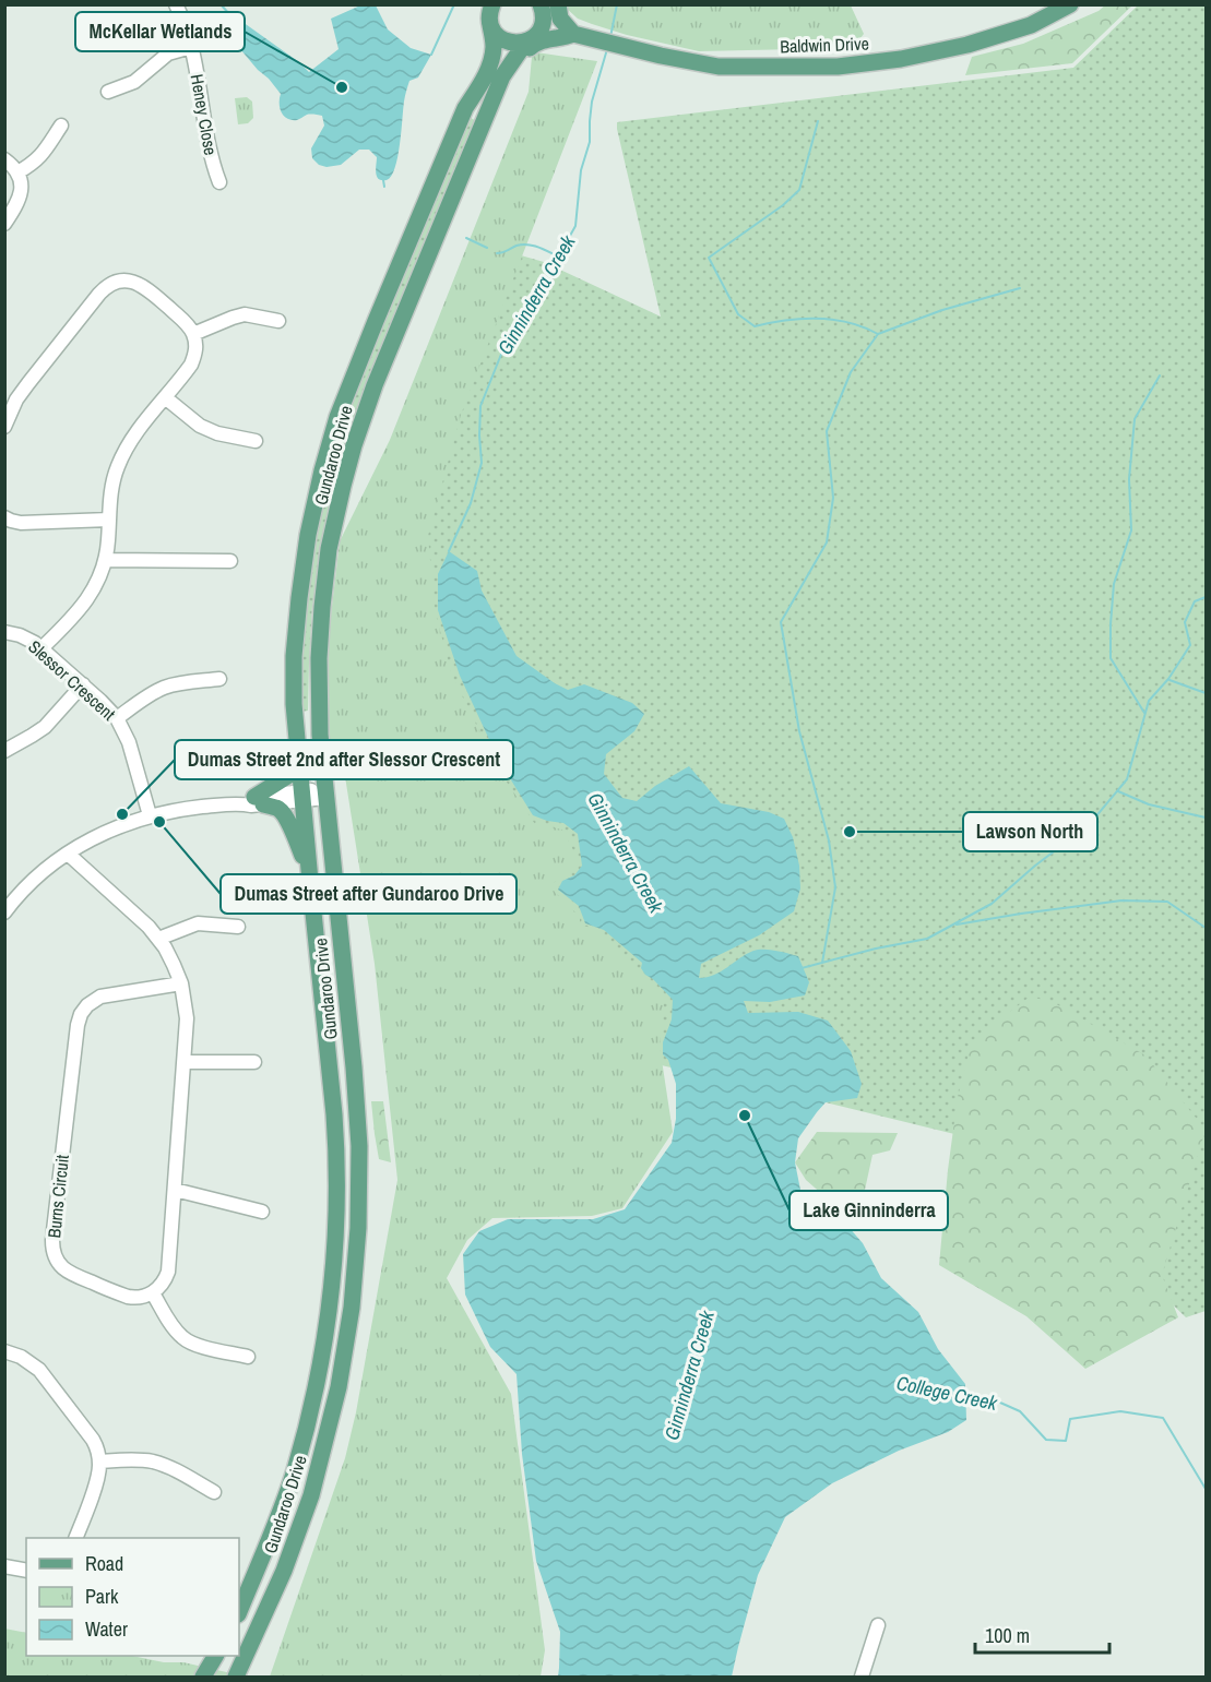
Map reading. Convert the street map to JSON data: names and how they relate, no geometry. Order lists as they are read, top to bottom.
{
  "streets": {
    "main road": ["Baldwin Drive", "Gundaroo Drive"],
    "street": ["Heney Close", "Slessor Crescent", "Burns Circuit"]
  },
  "crossings": [
    ["Baldwin Drive", "Gundaroo Drive"]
  ],
  "water": ["Ginninderra Creek", "College Creek"],
  "places": [
    "McKellar Wetlands",
    "Dumas Street 2nd after Slessor Crescent",
    "Dumas Street after Gundaroo Drive",
    "Lawson North",
    "Lake Ginninderra"
  ],
  "legend": ["Road", "Park", "Water"],
  "scale_bar": "100 m"
}
